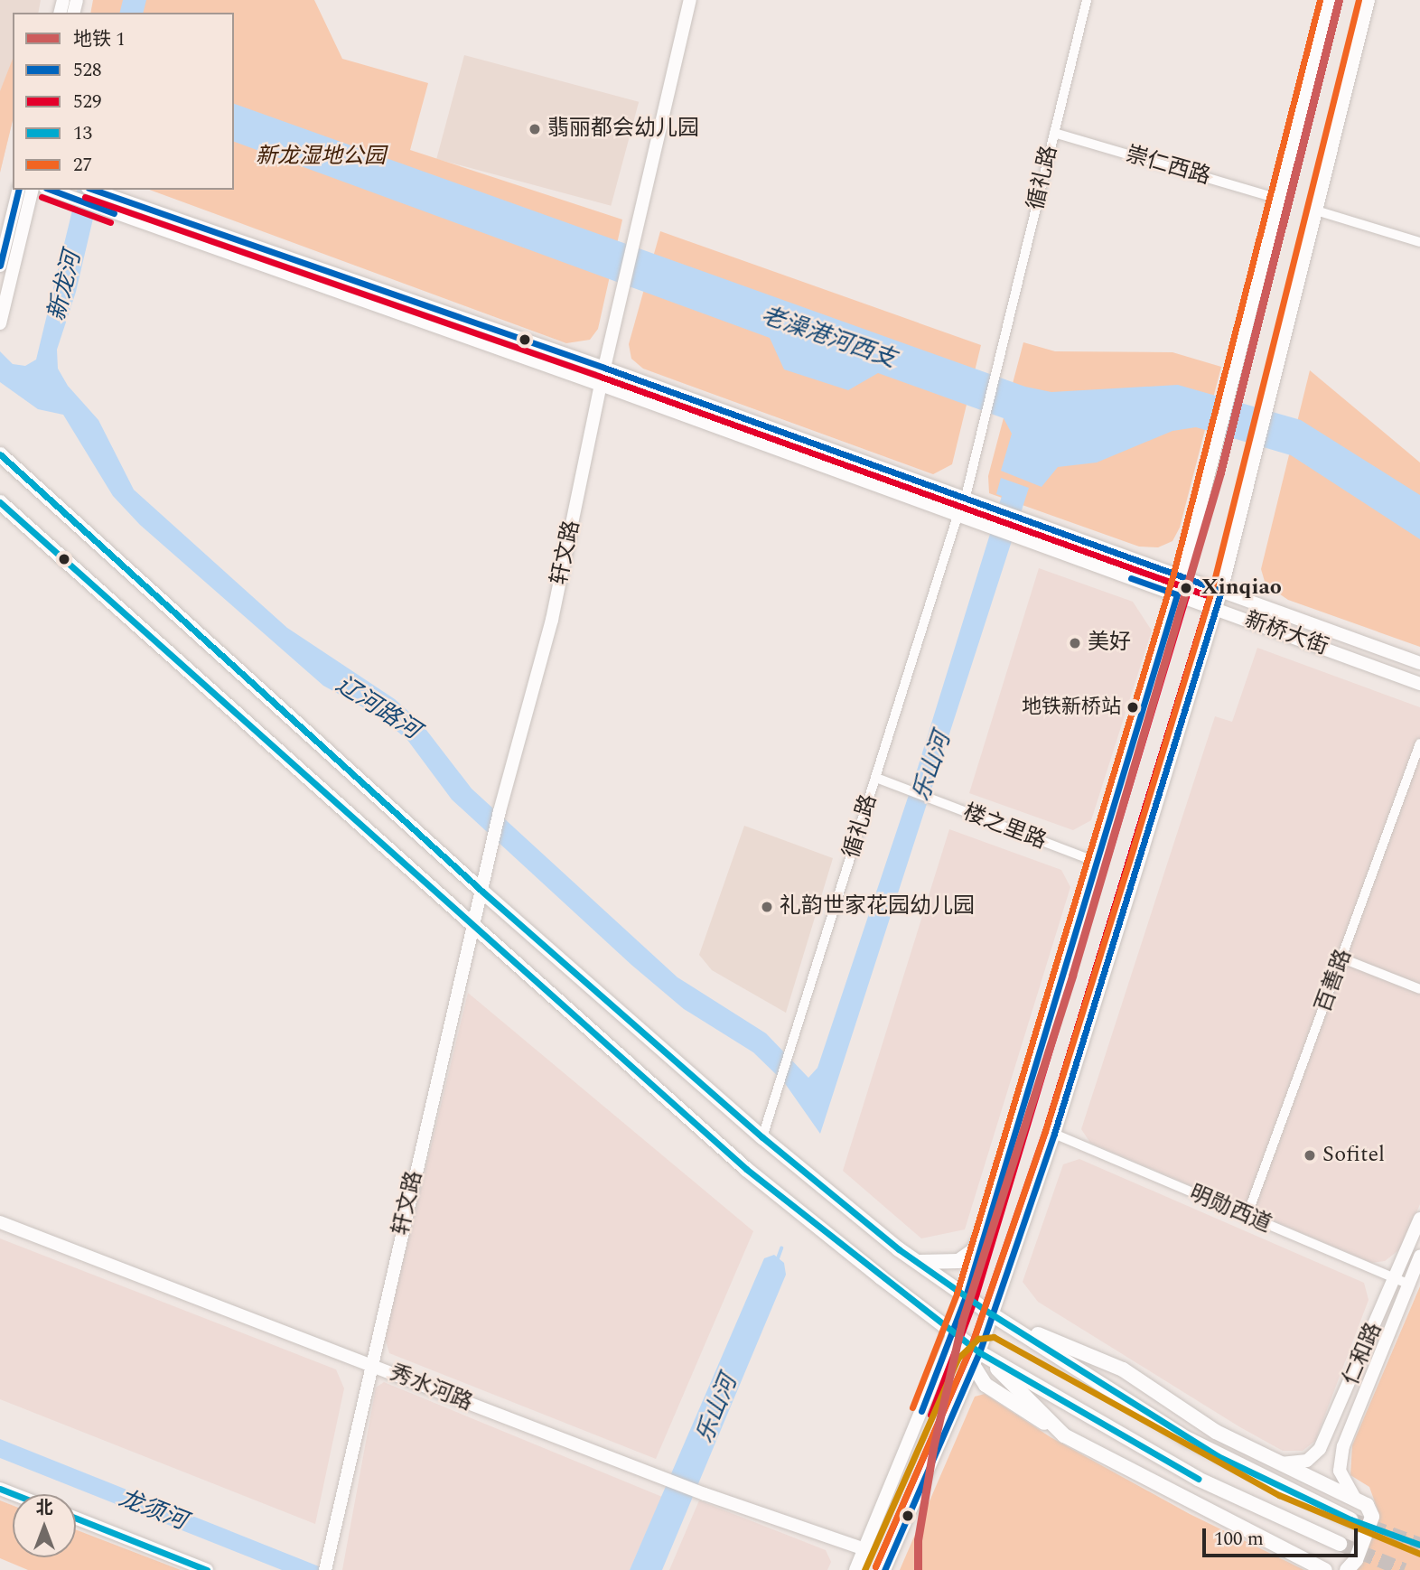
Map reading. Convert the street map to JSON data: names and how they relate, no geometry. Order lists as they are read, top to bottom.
{
  "streets": {
    "street": [
      "崇仁西路",
      "循礼路",
      "轩文路",
      "新桥大街",
      "楼之里路",
      "百善路",
      "明勋西道",
      "仁和路",
      "秀水河路"
    ]
  },
  "crossings": [
    ["崇仁西路", "循礼路"],
    ["循礼路", "新桥大街"],
    ["循礼路", "楼之里路"],
    ["轩文路", "新桥大街"],
    ["轩文路", "秀水河路"],
    ["百善路", "明勋西道"],
    ["明勋西道", "仁和路"]
  ],
  "water": [
    "新龙河",
    "老澡港河西支",
    "辽河路河",
    "乐山河",
    "龙须河"
  ],
  "parks": ["新龙湿地公园"],
  "places": [
    "翡丽都会幼儿园",
    "Xinqiao",
    "美好",
    "地铁新桥站",
    "礼韵世家花园幼儿园",
    "Sofitel"
  ],
  "lines": [
    "metro line 1",
    "transit line 27",
    "transit line 528",
    "transit line 529",
    "transit line 13"
  ],
  "legend": [
    "地铁 1",
    "528",
    "529",
    "13",
    "27"
  ],
  "scale_bar": "100 m",
  "north": "top"
}
